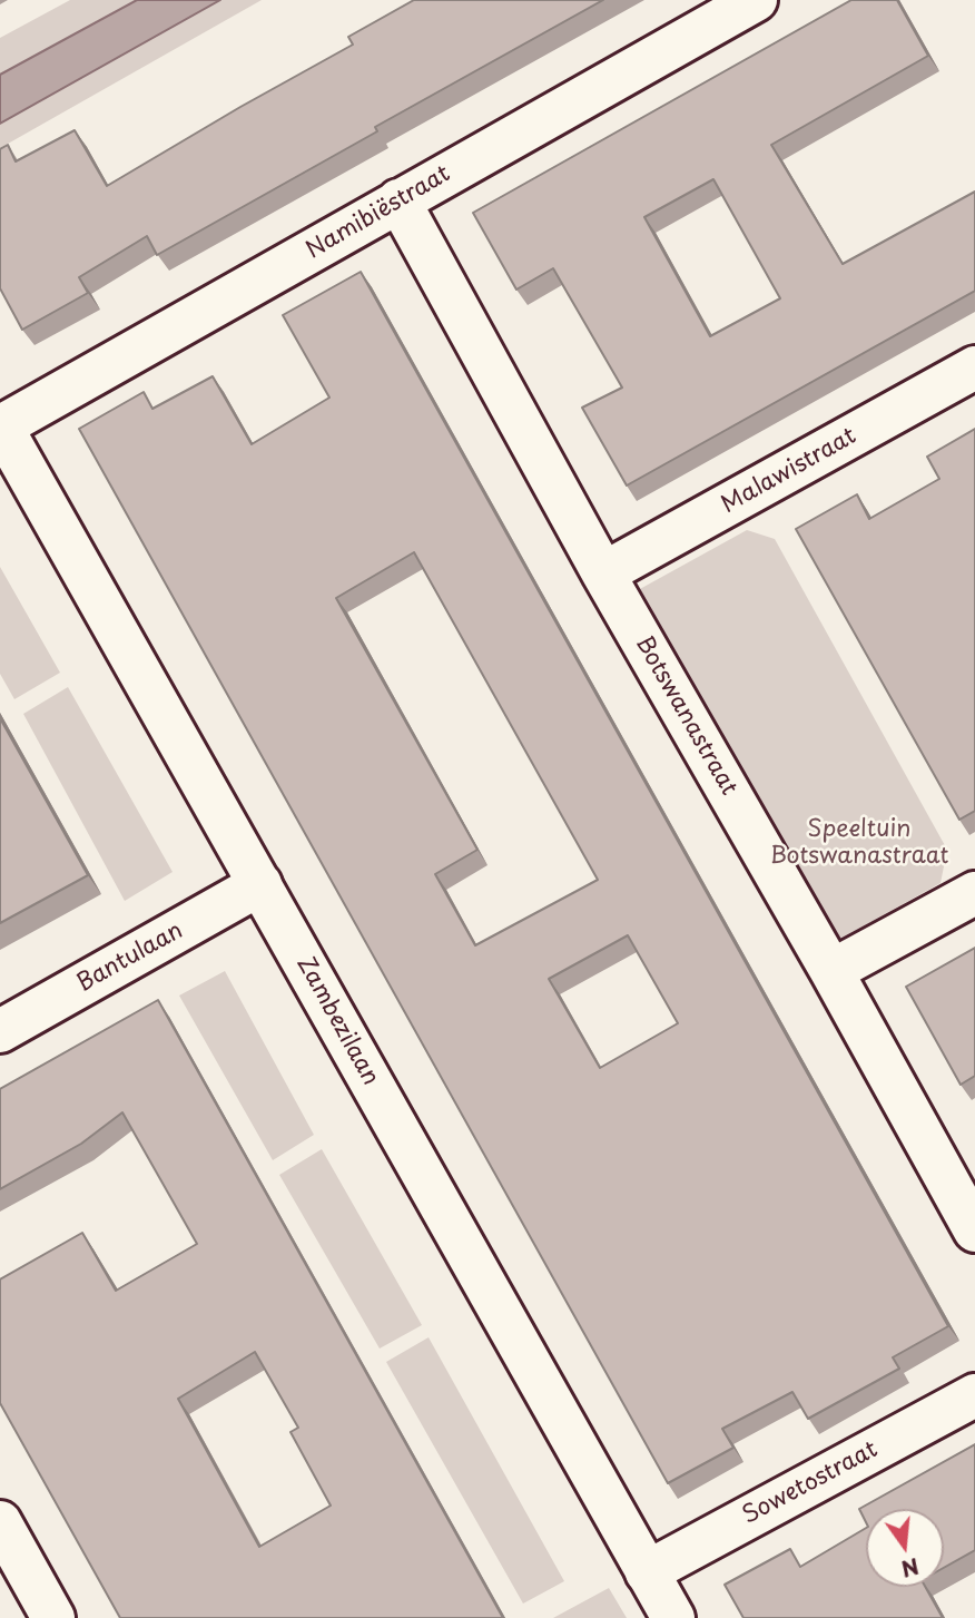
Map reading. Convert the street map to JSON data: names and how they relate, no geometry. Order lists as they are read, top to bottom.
{
  "streets": {
    "street": [
      "Namibiëstraat",
      "Malawistraat",
      "Botswanastraat",
      "Bantulaan",
      "Zambezilaan",
      "Sowetostraat"
    ]
  },
  "crossings": [
    ["Namibiëstraat", "Botswanastraat"],
    ["Namibiëstraat", "Zambezilaan"],
    ["Malawistraat", "Botswanastraat"],
    ["Bantulaan", "Zambezilaan"],
    ["Zambezilaan", "Sowetostraat"]
  ],
  "parks": ["Speeltuin Botswanastraat"],
  "north": "bottom"
}
